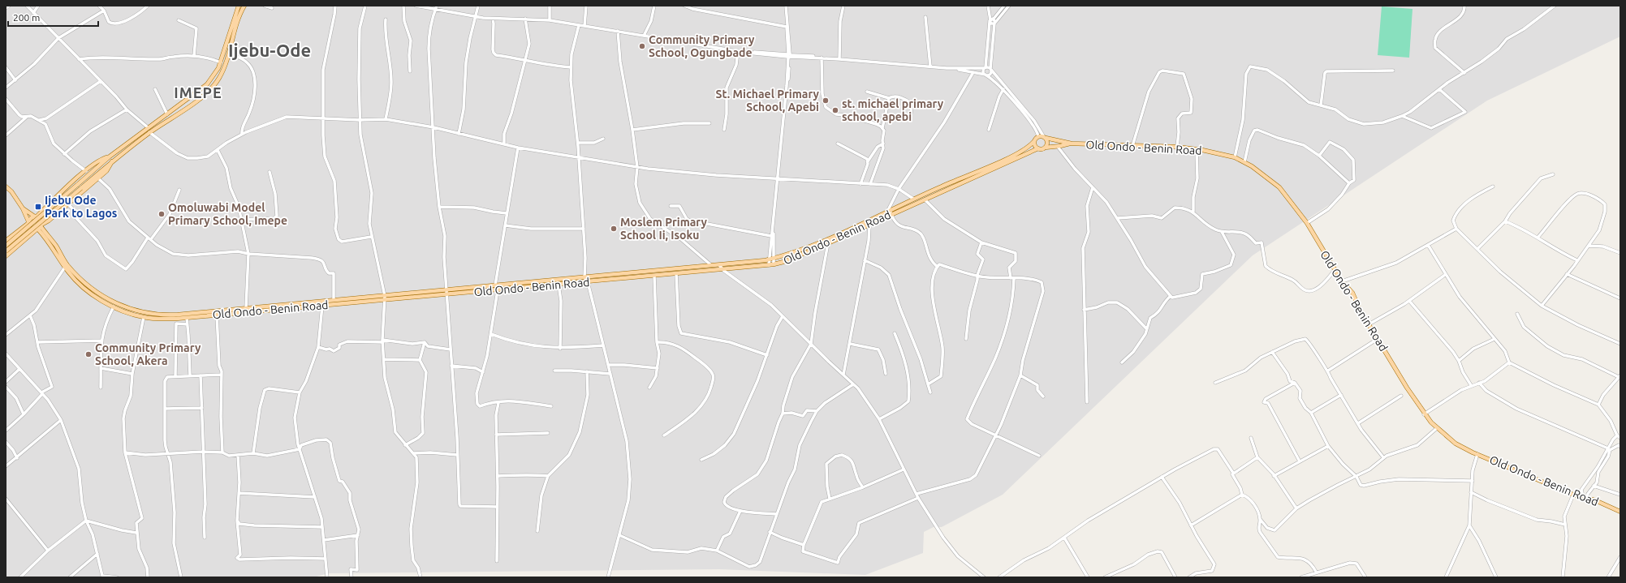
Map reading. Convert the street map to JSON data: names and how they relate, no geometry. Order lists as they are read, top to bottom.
{
  "streets": {
    "main road": ["Old Ondo - Benin Road"]
  },
  "districts": ["Ijebu-Ode", "IMEPE"],
  "places": {
    "other": [
      "Community Primary School, Ogungbade",
      "St. Michael Primary School, Apebi",
      "st. michael primary school, apebi",
      "Omoluwabi Model Primary School, Imepe",
      "Moslem Primary School Ii, Isoku",
      "Community Primary School, Akera"
    ],
    "transit": ["Ijebu Ode Park to Lagos"]
  },
  "scale_bar": "200 m"
}
